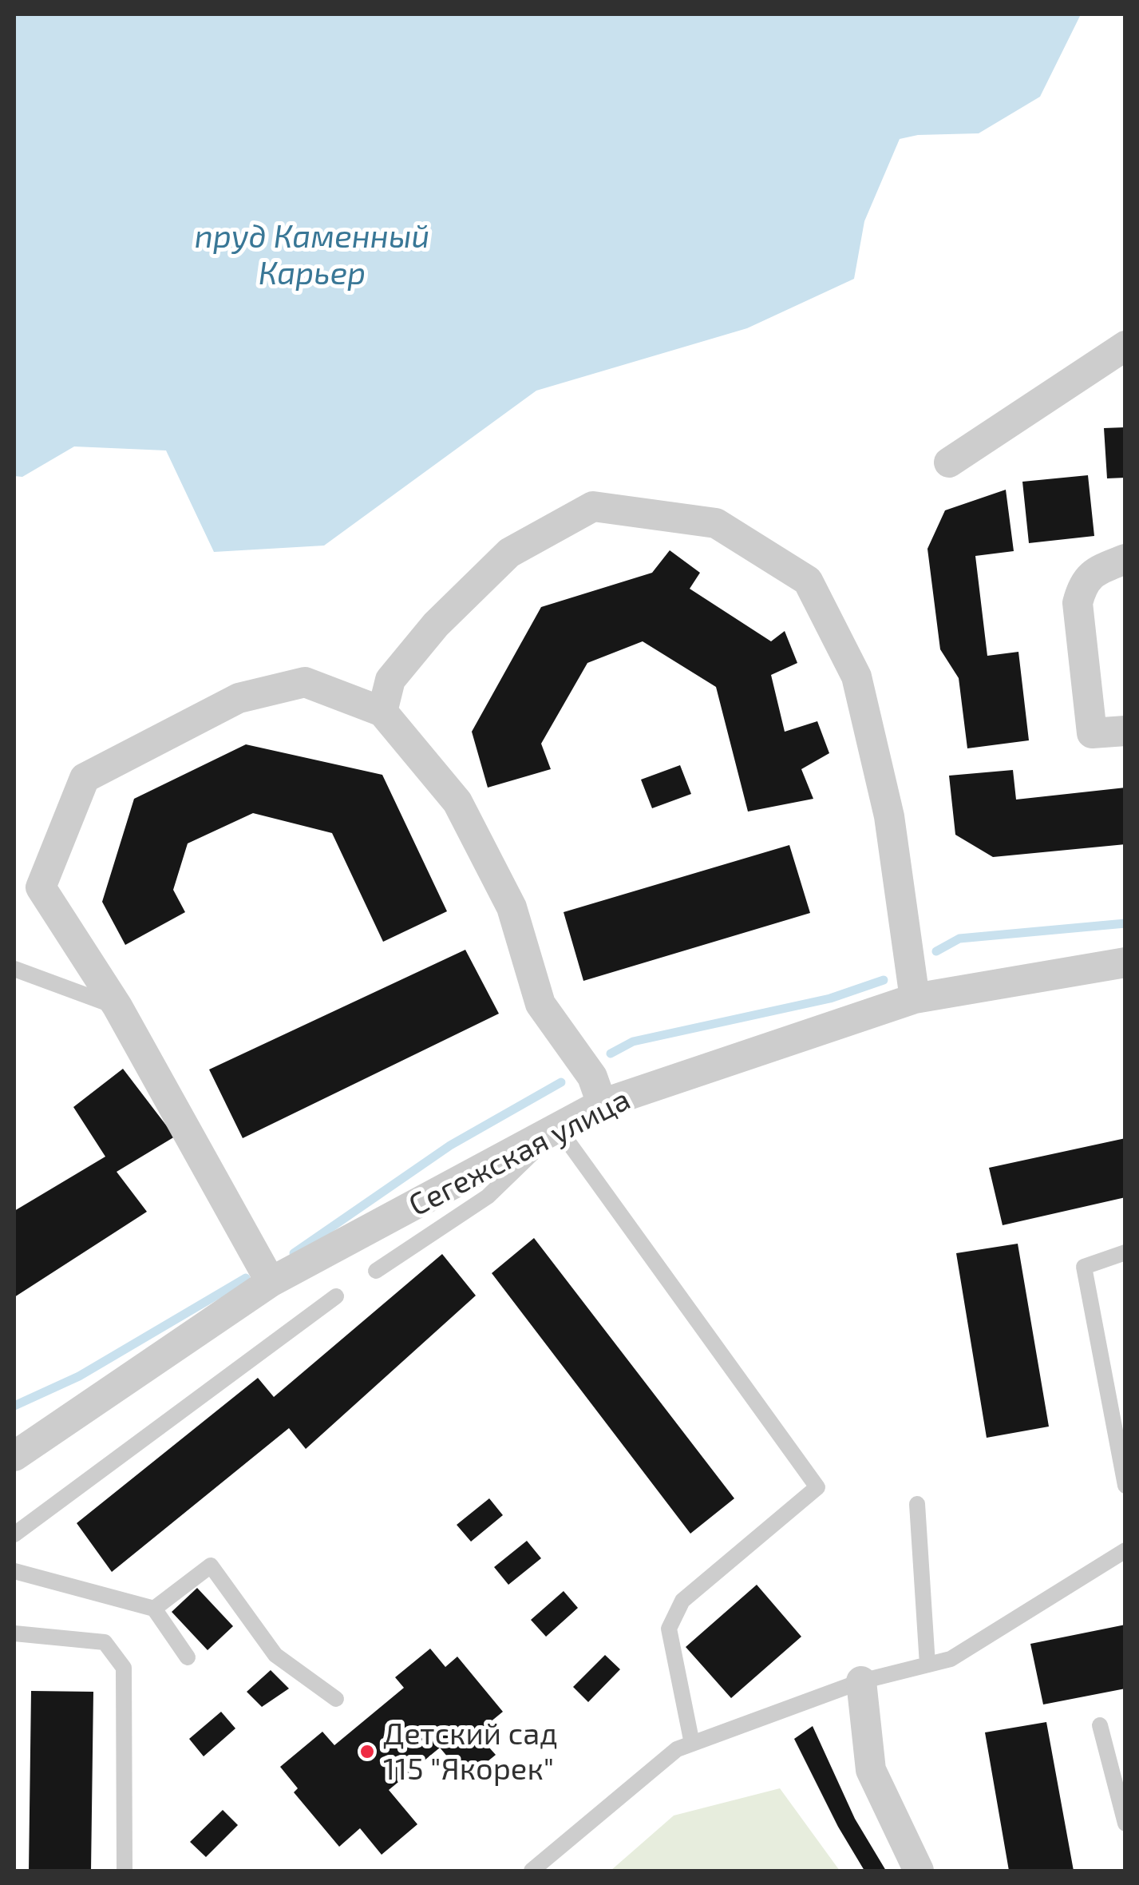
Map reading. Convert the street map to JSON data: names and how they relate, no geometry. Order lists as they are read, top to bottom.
{
  "streets": {
    "street": ["Сегежская улица"]
  },
  "water": ["пруд Каменный Карьер"],
  "places": ["Детский сад 115 \"Якорек\""]
}
